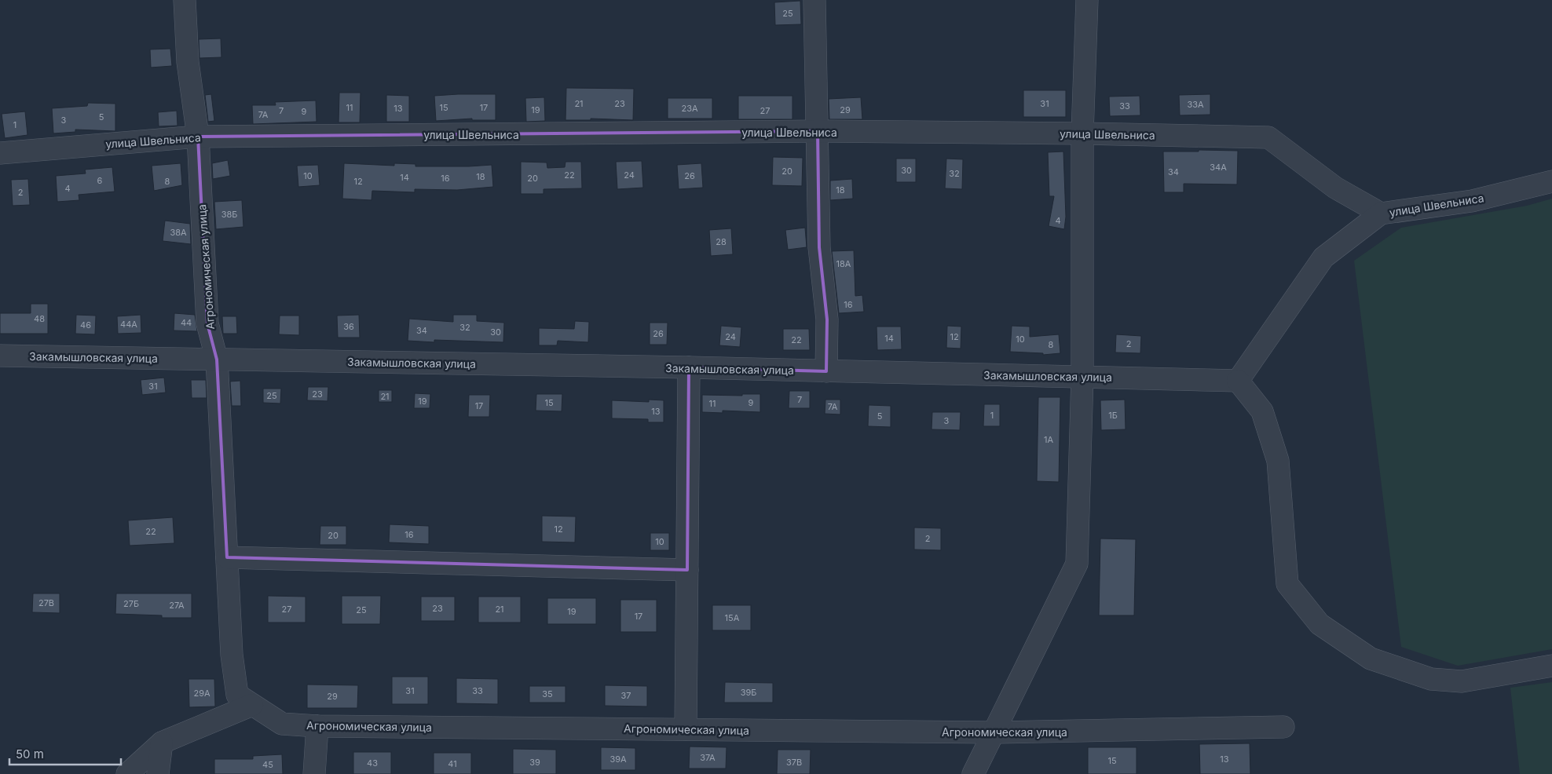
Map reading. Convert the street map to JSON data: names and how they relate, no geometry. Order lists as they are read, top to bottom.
{
  "streets": {
    "street": ["улица Швельниса", "Агрономическая улица", "Закамышловская улица"]
  },
  "crossings": [
    ["улица Швельниса", "Агрономическая улица"],
    ["Агрономическая улица", "Закамышловская улица"]
  ],
  "house_numbers": [
    "25",
    "21",
    "23",
    "31",
    "33А",
    "33",
    "11",
    "15",
    "17",
    "13",
    "23А",
    "19",
    "29",
    "7",
    "27",
    "9",
    "7А",
    "5",
    "3",
    "1",
    "34А",
    "30",
    "20",
    "34",
    "32",
    "22",
    "24",
    "10",
    "26",
    "18",
    "14",
    "16",
    "20",
    "6",
    "8",
    "12",
    "4",
    "18",
    "2",
    "38Б",
    "4",
    "38А",
    "28",
    "18А",
    "16",
    "48",
    "44",
    "44А",
    "46",
    "36",
    "32",
    "34",
    "30",
    "26",
    "24",
    "12",
    "14",
    "10",
    "22",
    "2",
    "8",
    "31",
    "23",
    "25",
    "21",
    "7",
    "19",
    "15",
    "9",
    "11",
    "17",
    "7А",
    "13",
    "1",
    "1Б",
    "5",
    "3",
    "1А",
    "12",
    "22",
    "16",
    "20",
    "2",
    "10",
    "27В",
    "27Б",
    "27А",
    "23",
    "27",
    "21",
    "25",
    "19",
    "17",
    "15А",
    "31",
    "33",
    "39Б",
    "29А",
    "35",
    "37",
    "29",
    "37А",
    "39А",
    "13",
    "15",
    "39",
    "37В",
    "43",
    "41",
    "45"
  ],
  "scale_bar": "50 m"
}
